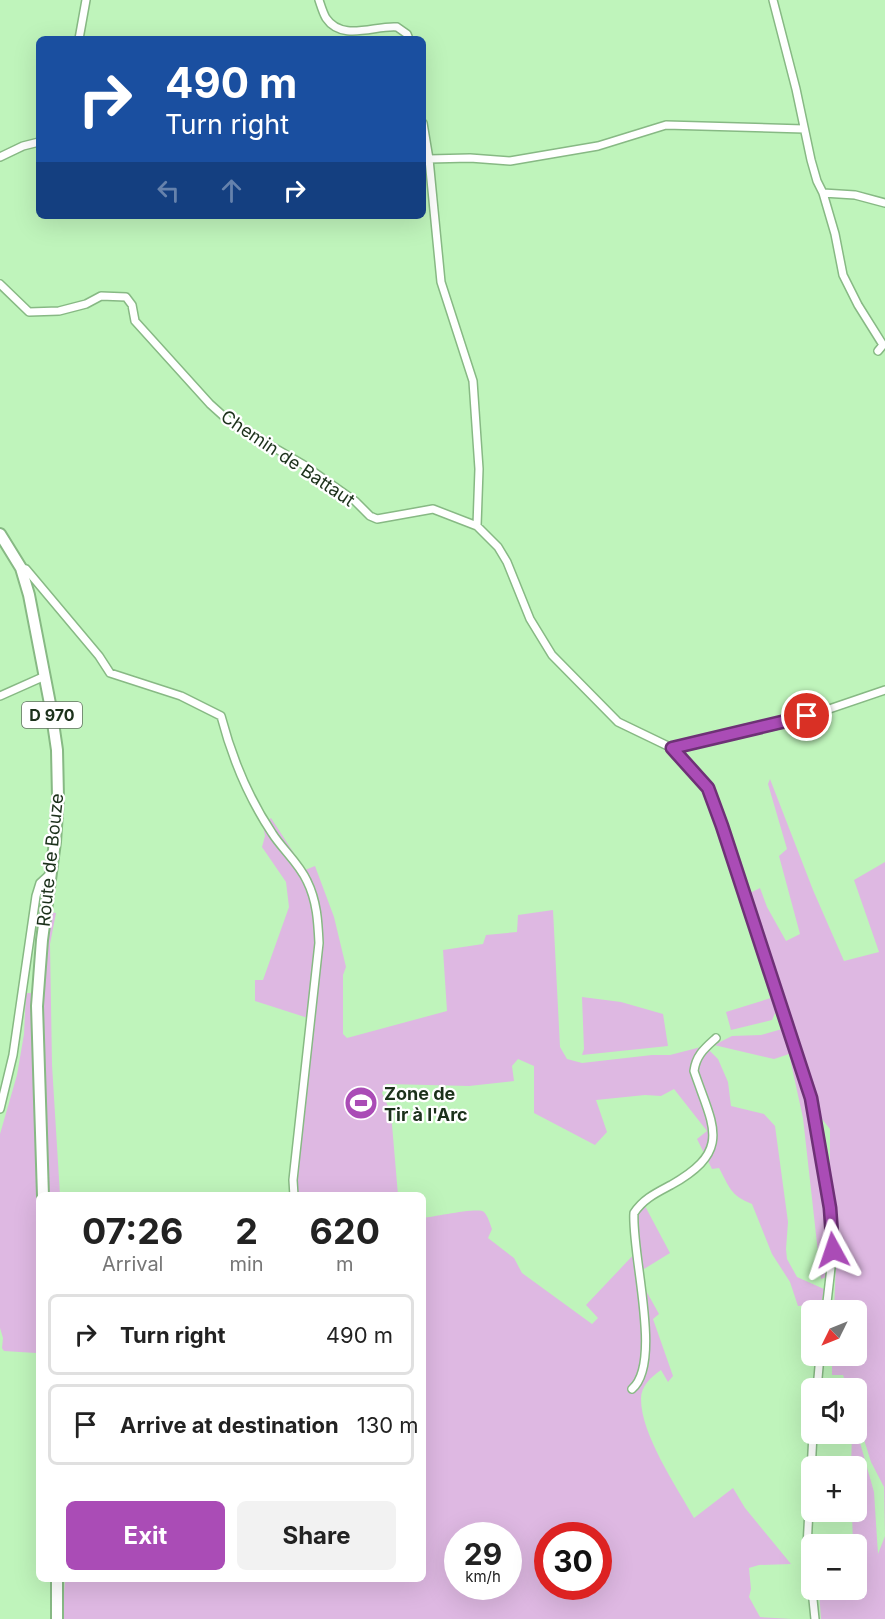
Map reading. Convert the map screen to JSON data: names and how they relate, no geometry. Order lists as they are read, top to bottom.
{
  "streets": {
    "main road": ["D 970", "Route de Bouze"],
    "street": ["Chemin de Battaut"]
  },
  "places": {
    "sports": ["Zone de Tir à l'Arc"]
  },
  "north": "bottom left",
  "page": {
    "turn": ["490 m", "Turn right"],
    "eta": [
      "07:26",
      "Arrival",
      "2",
      "min",
      "620",
      "m"
    ],
    "list": [
      {
        "name": "Turn right",
        "value": "490 m"
      },
      {
        "name": "Arrive at destination",
        "value": "130 m"
      }
    ],
    "map_buttons": ["+", "−"],
    "buttons": ["Exit", "Share"],
    "speed": "29 km/h",
    "limit": "30"
  }
}
